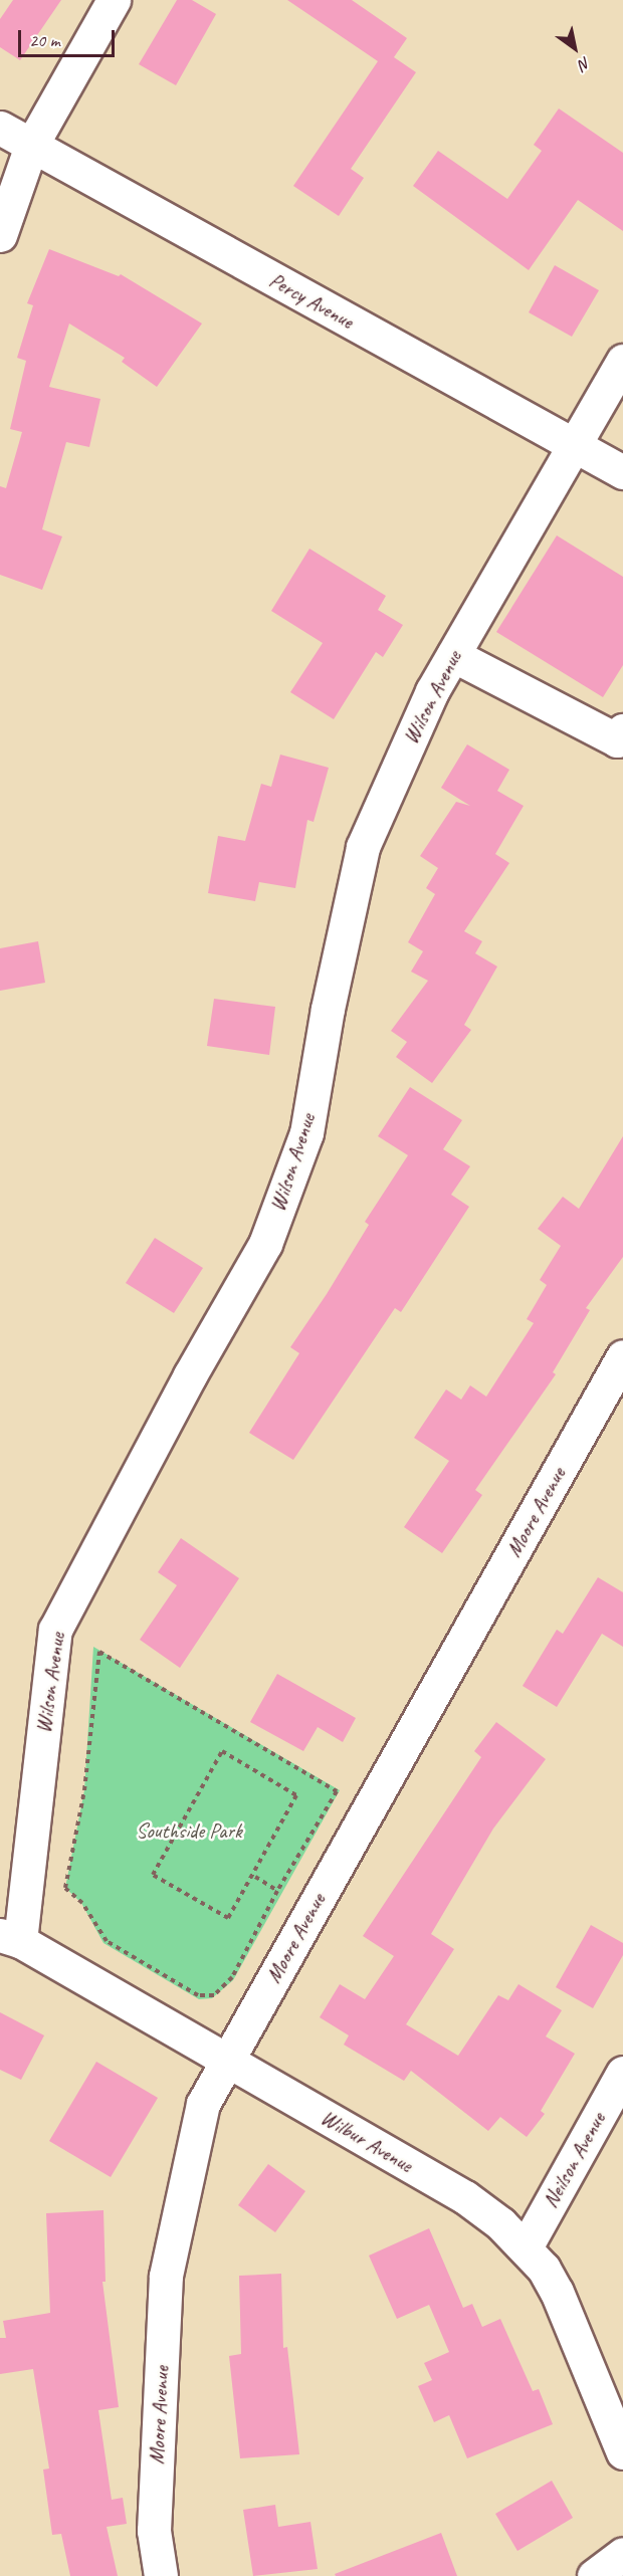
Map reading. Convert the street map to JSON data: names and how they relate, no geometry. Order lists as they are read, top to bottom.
{
  "streets": {
    "street": [
      "Percy Avenue",
      "Wilson Avenue",
      "Moore Avenue",
      "Wilbur Avenue",
      "Neilson Avenue"
    ]
  },
  "crossings": [
    ["Percy Avenue", "Wilson Avenue"],
    ["Wilson Avenue", "Wilbur Avenue"],
    ["Moore Avenue", "Wilbur Avenue"],
    ["Wilbur Avenue", "Neilson Avenue"]
  ],
  "parks": ["Southside Park"],
  "scale_bar": "20 m",
  "north": "bottom right"
}
